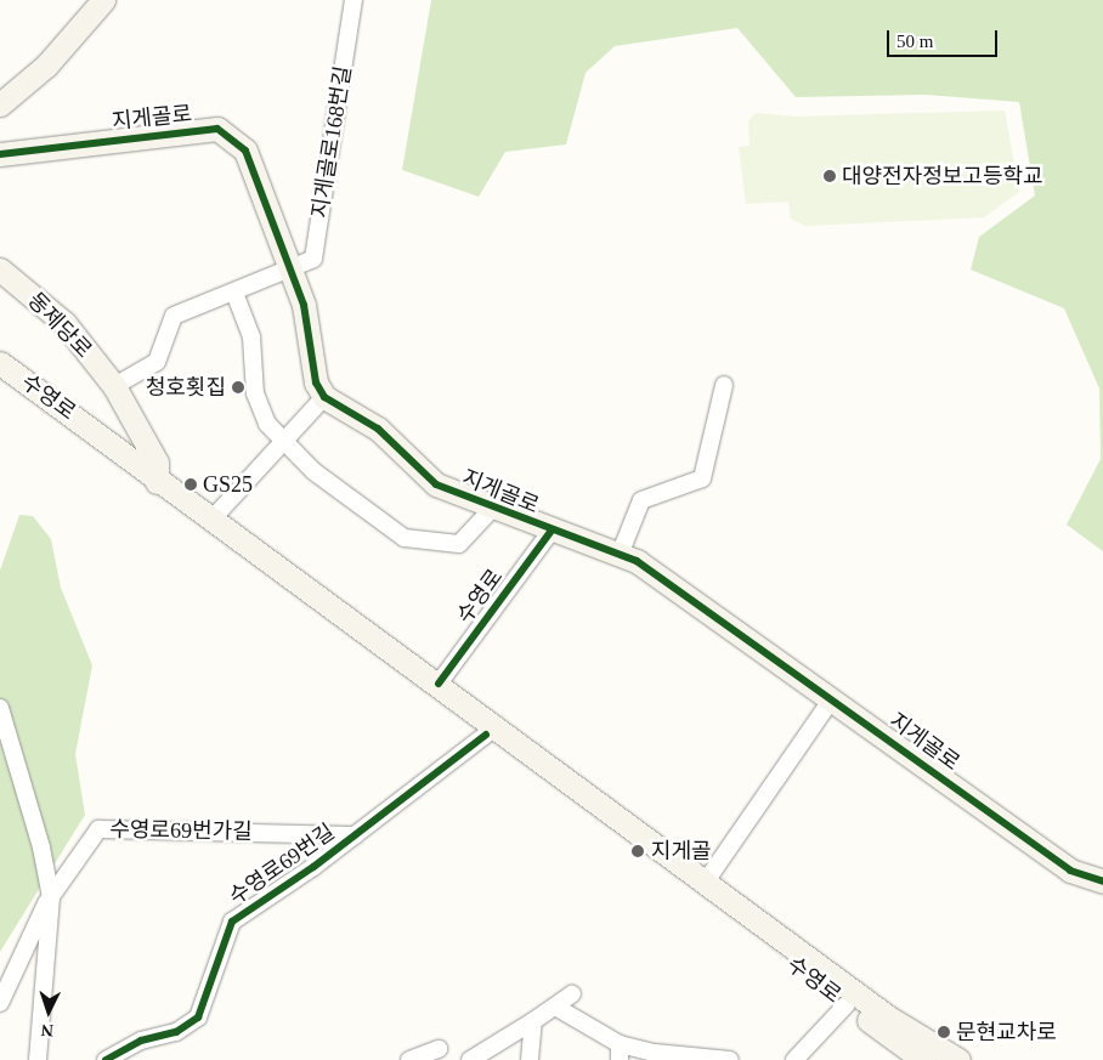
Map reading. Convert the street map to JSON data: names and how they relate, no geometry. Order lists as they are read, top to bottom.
{
  "streets": {
    "main road": ["지게골로", "동제당로", "수영로"],
    "street": ["지게골로168번길", "수영로69번가길", "수영로69번길"]
  },
  "crossings": [
    ["지게골로", "지게골로168번길"],
    ["지게골로", "수영로"],
    ["동제당로", "수영로"],
    ["수영로", "수영로69번길"],
    ["수영로69번가길", "수영로69번길"]
  ],
  "places": [
    "대양전자정보고등학교",
    "청호횟집",
    "GS25",
    "지게골",
    "문현교차로"
  ],
  "scale_bar": "50 m",
  "north": "bottom"
}
